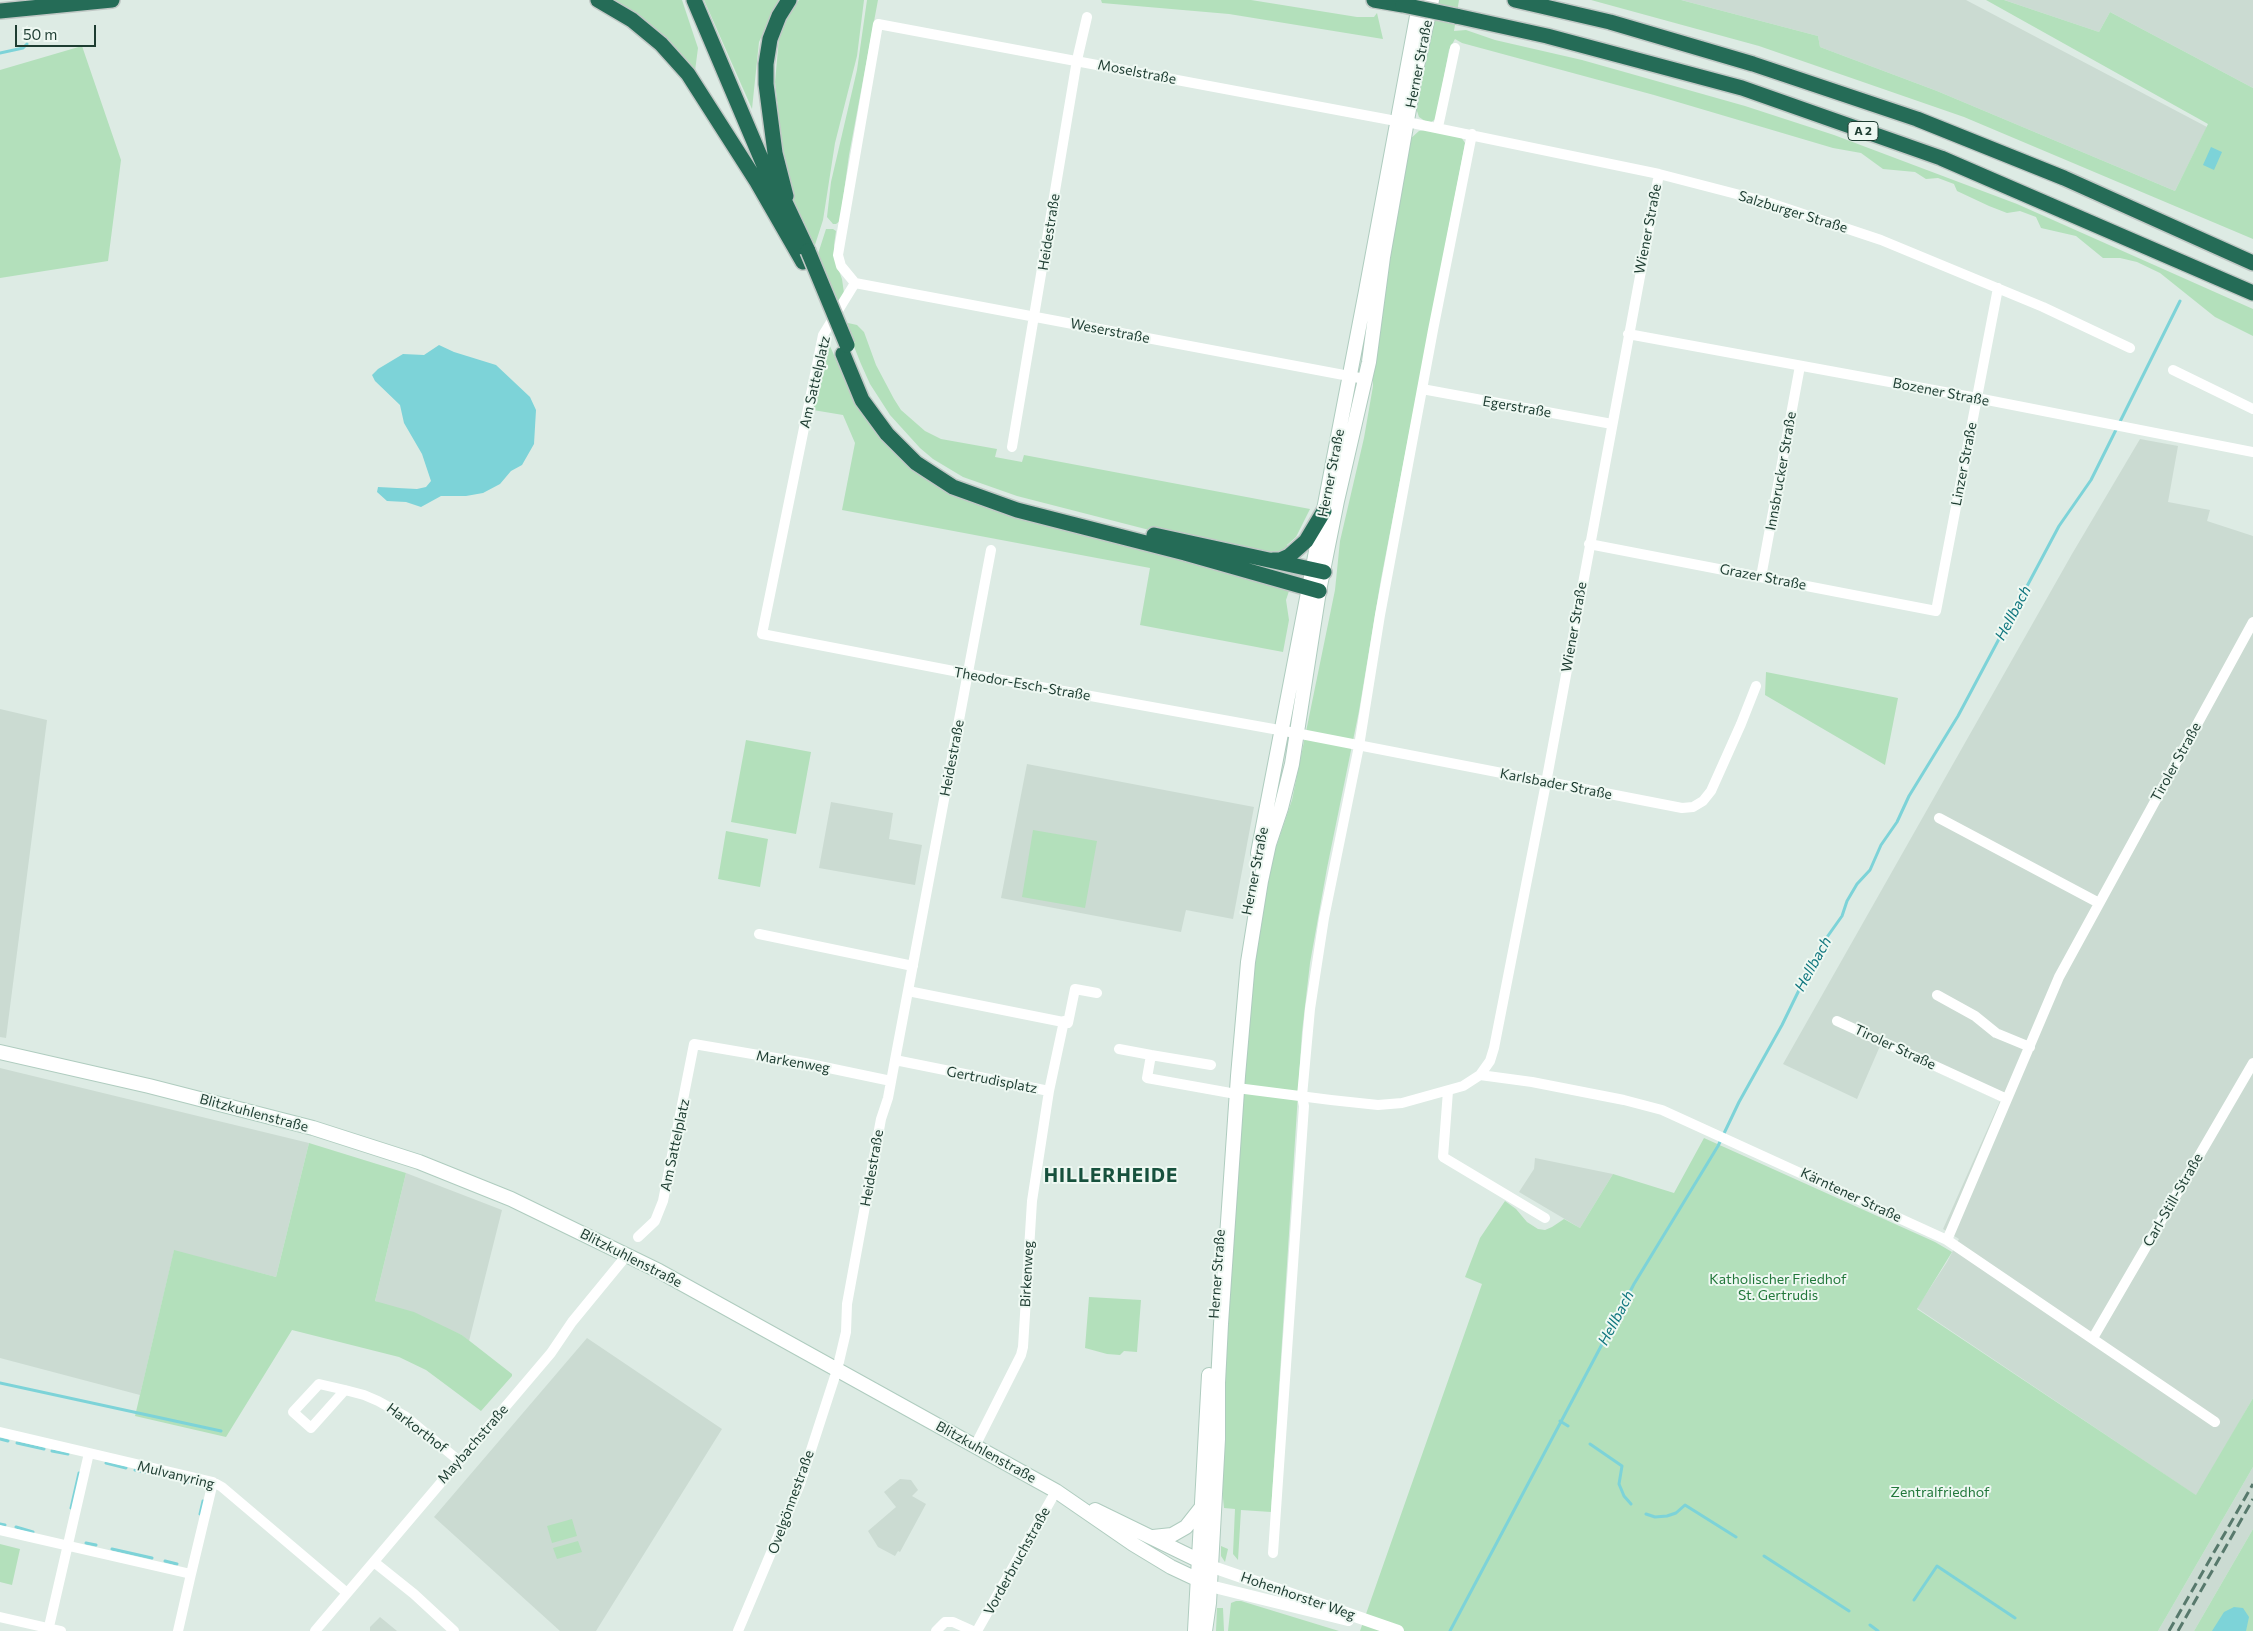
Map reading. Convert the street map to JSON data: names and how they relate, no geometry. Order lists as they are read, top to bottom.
{
  "streets": {
    "highway": ["A 2"],
    "main road": ["Herner Straße", "Blitzkuhlenstraße"],
    "street": [
      "Moselstraße",
      "Salzburger Straße",
      "Wiener Straße",
      "Heidestraße",
      "Weserstraße",
      "Am Sattelplatz",
      "Bozener Straße",
      "Egerstraße",
      "Linzer Straße",
      "Innsbrucker Straße",
      "Grazer Straße",
      "Theodor-Esch-Straße",
      "Tiroler Straße",
      "Karlsbader Straße",
      "Markenweg",
      "Gertrudisplatz",
      "Kärntener Straße",
      "Carl-Still-Straße",
      "Birkenweg",
      "Harkorthof",
      "Maybachstraße",
      "Mulvanyring",
      "Ovelgönnestraße",
      "Vorderbruchstraße",
      "Hohenhorster Weg"
    ]
  },
  "crossings": [
    ["Herner Straße", "Moselstraße"],
    ["Herner Straße", "Salzburger Straße"],
    ["Herner Straße", "Weserstraße"],
    ["Herner Straße", "Theodor-Esch-Straße"],
    ["Herner Straße", "Karlsbader Straße"],
    ["Herner Straße", "Blitzkuhlenstraße"],
    ["Herner Straße", "Hohenhorster Weg"],
    ["Moselstraße", "Salzburger Straße"],
    ["Moselstraße", "Heidestraße"],
    ["Moselstraße", "Weserstraße"],
    ["Moselstraße", "Am Sattelplatz"],
    ["Salzburger Straße", "Wiener Straße"],
    ["Salzburger Straße", "Linzer Straße"],
    ["Wiener Straße", "Bozener Straße"],
    ["Wiener Straße", "Egerstraße"],
    ["Wiener Straße", "Grazer Straße"],
    ["Wiener Straße", "Karlsbader Straße"],
    ["Wiener Straße", "Kärntener Straße"],
    ["Heidestraße", "Weserstraße"],
    ["Heidestraße", "Theodor-Esch-Straße"],
    ["Heidestraße", "Markenweg"],
    ["Heidestraße", "Gertrudisplatz"],
    ["Heidestraße", "Blitzkuhlenstraße"],
    ["Heidestraße", "Ovelgönnestraße"],
    ["Weserstraße", "Am Sattelplatz"],
    ["Am Sattelplatz", "Theodor-Esch-Straße"],
    ["Am Sattelplatz", "Markenweg"],
    ["Bozener Straße", "Linzer Straße"],
    ["Bozener Straße", "Innsbrucker Straße"],
    ["Linzer Straße", "Grazer Straße"],
    ["Innsbrucker Straße", "Grazer Straße"],
    ["Theodor-Esch-Straße", "Karlsbader Straße"],
    ["Tiroler Straße", "Kärntener Straße"],
    ["Gertrudisplatz", "Birkenweg"],
    ["Blitzkuhlenstraße", "Birkenweg"],
    ["Blitzkuhlenstraße", "Maybachstraße"],
    ["Blitzkuhlenstraße", "Ovelgönnestraße"],
    ["Blitzkuhlenstraße", "Vorderbruchstraße"],
    ["Blitzkuhlenstraße", "Hohenhorster Weg"],
    ["Kärntener Straße", "Carl-Still-Straße"],
    ["Harkorthof", "Maybachstraße"],
    ["Maybachstraße", "Mulvanyring"]
  ],
  "districts": ["HILLERHEIDE"],
  "water": ["Hellbach"],
  "parks": ["Katholischer Friedhof St. Gertrudis", "Zentralfriedhof"],
  "scale_bar": "50 m"
}
